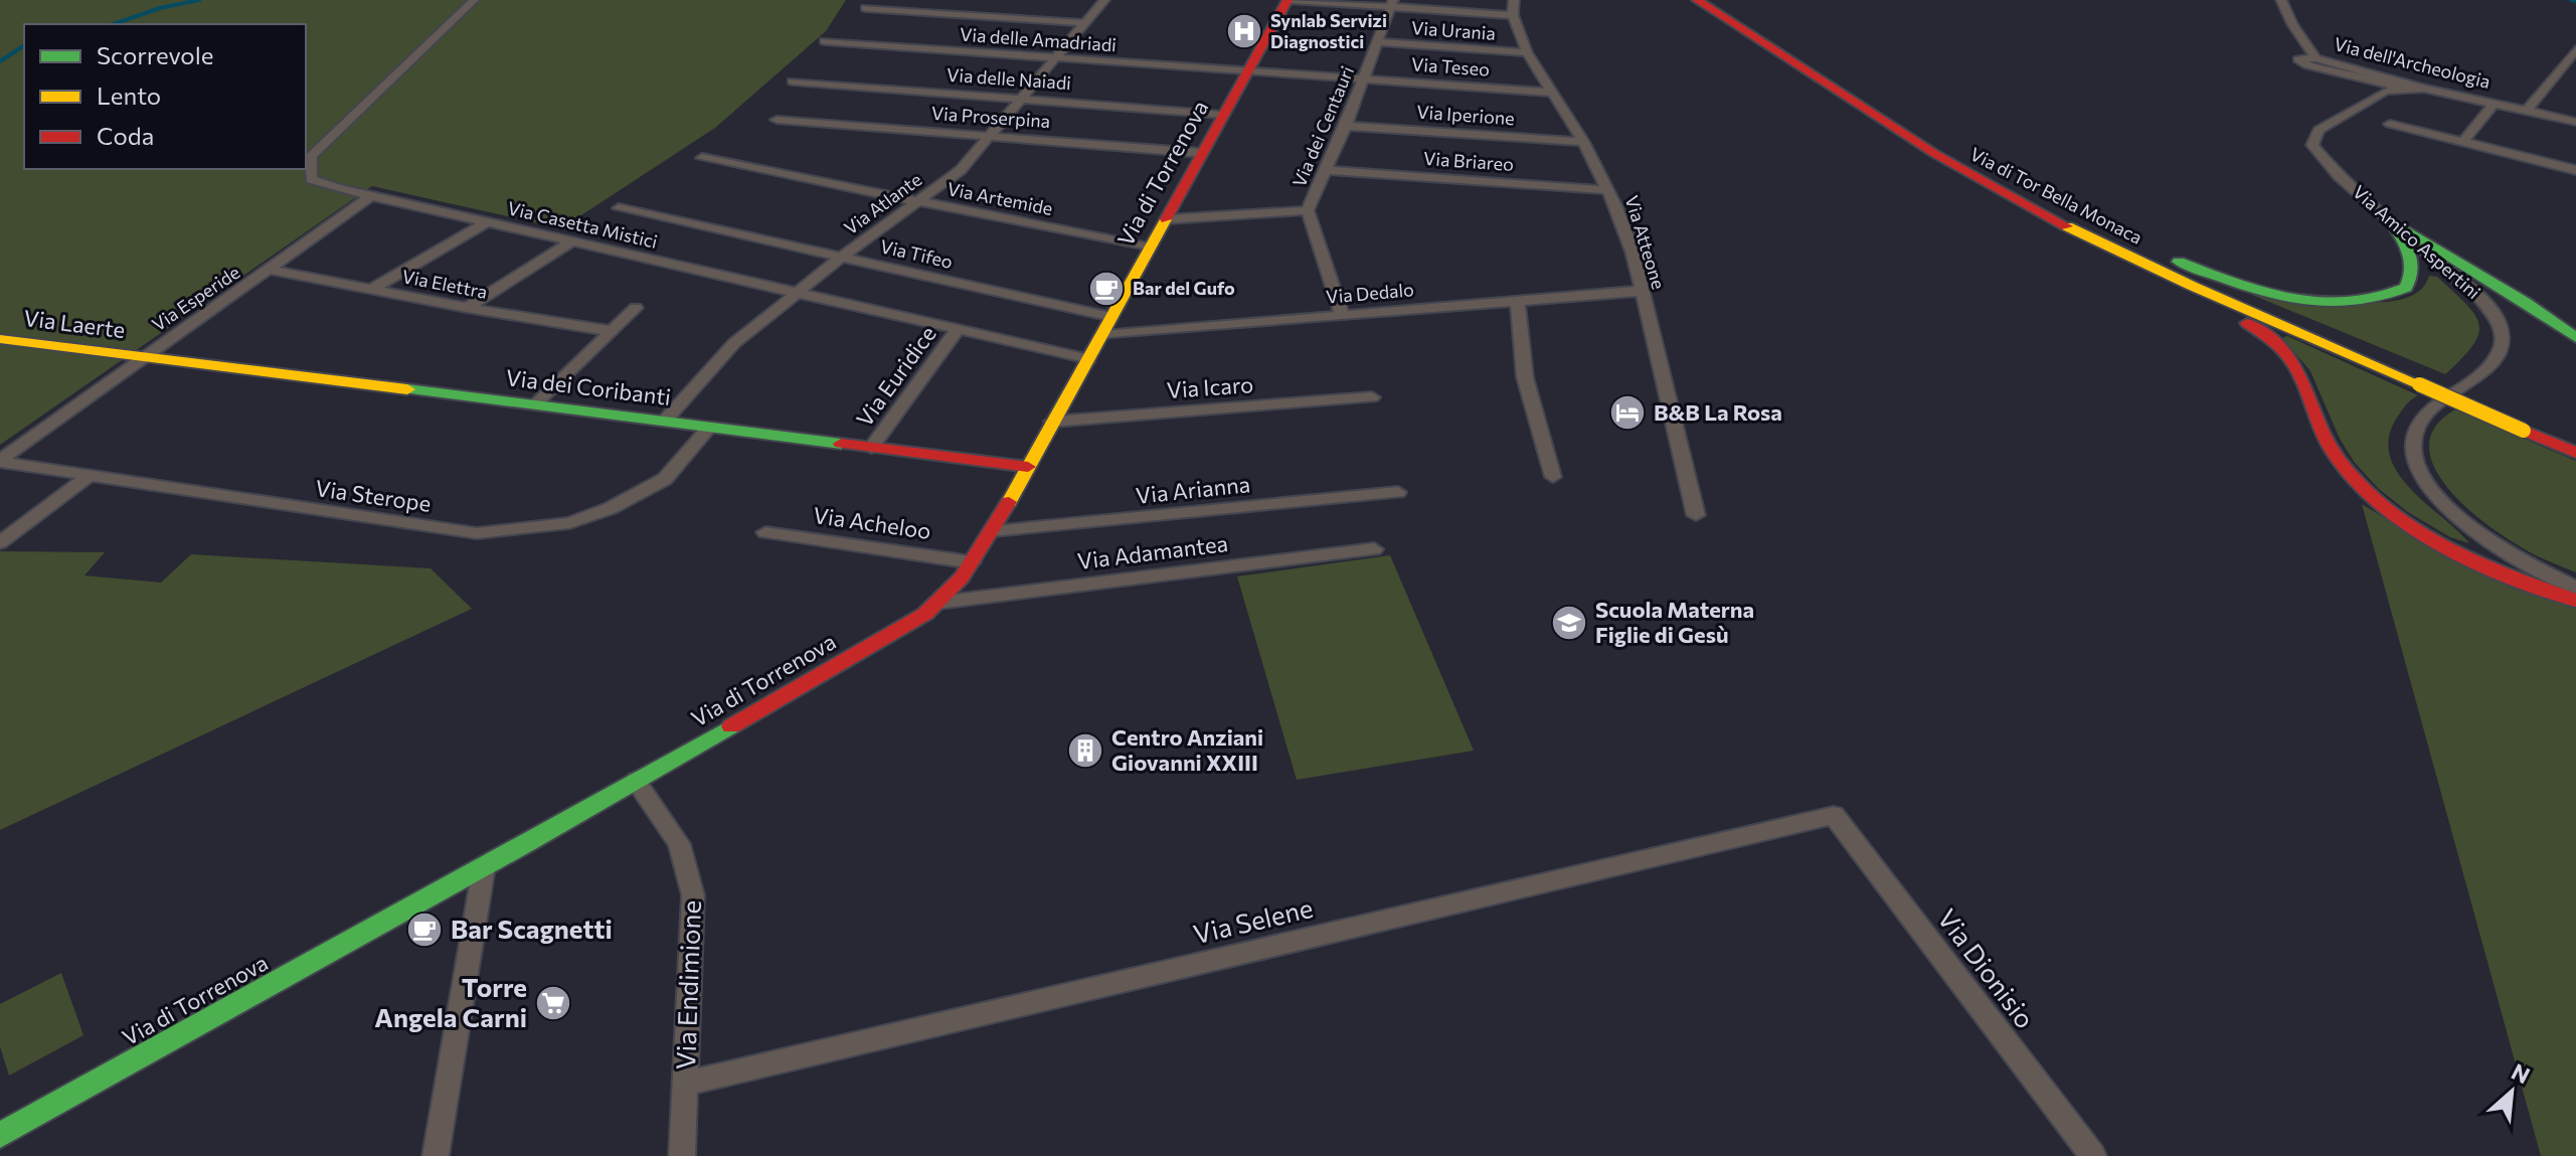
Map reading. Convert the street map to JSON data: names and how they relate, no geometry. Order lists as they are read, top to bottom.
{
  "streets": {
    "main road": [
      "Via di Torrenova",
      "Via di Tor Bella Monaca",
      "Via Laerte",
      "Via dei Coribanti"
    ],
    "street": [
      "Via Urania",
      "Via delle Amadriadi",
      "Via dell'Archeologia",
      "Via Teseo",
      "Via delle Naiadi",
      "Via Iperione",
      "Via Proserpina",
      "Via dei Centauri",
      "Via Briareo",
      "Via Artemide",
      "Via Atlante",
      "Via Casetta Mistici",
      "Via Atteone",
      "Via Amico Aspertini",
      "Via Tifeo",
      "Via Elettra",
      "Via Dedalo",
      "Via Esperide",
      "Via Euridice",
      "Via Icaro",
      "Via Arianna",
      "Via Sterope",
      "Via Acheloo",
      "Via Adamantea",
      "Via Selene",
      "Via Dionisio",
      "Via Endimione"
    ]
  },
  "crossings": [
    ["Via Urania", "Via dei Centauri"],
    ["Via Urania", "Via Atteone"],
    ["Via delle Amadriadi", "Via Teseo"],
    ["Via delle Amadriadi", "Via di Torrenova"],
    ["Via delle Amadriadi", "Via Atlante"],
    ["Via dell'Archeologia", "Via Amico Aspertini"],
    ["Via Teseo", "Via dei Centauri"],
    ["Via Teseo", "Via di Torrenova"],
    ["Via Teseo", "Via Atteone"],
    ["Via delle Naiadi", "Via di Torrenova"],
    ["Via delle Naiadi", "Via Atlante"],
    ["Via Iperione", "Via dei Centauri"],
    ["Via Iperione", "Via Atteone"],
    ["Via Proserpina", "Via di Torrenova"],
    ["Via Proserpina", "Via Atlante"],
    ["Via dei Centauri", "Via Briareo"],
    ["Via dei Centauri", "Via Dedalo"],
    ["Via Briareo", "Via Atteone"],
    ["Via di Torrenova", "Via Artemide"],
    ["Via di Torrenova", "Via Casetta Mistici"],
    ["Via di Torrenova", "Via Tifeo"],
    ["Via di Torrenova", "Via Dedalo"],
    ["Via di Torrenova", "Via dei Coribanti"],
    ["Via di Torrenova", "Via Icaro"],
    ["Via di Torrenova", "Via Arianna"],
    ["Via di Torrenova", "Via Acheloo"],
    ["Via di Torrenova", "Via Adamantea"],
    ["Via di Torrenova", "Via Endimione"],
    ["Via Artemide", "Via Atlante"],
    ["Via Atlante", "Via Casetta Mistici"],
    ["Via Atlante", "Via Tifeo"],
    ["Via Atlante", "Via dei Coribanti"],
    ["Via Casetta Mistici", "Via Esperide"],
    ["Via Casetta Mistici", "Via Euridice"],
    ["Via Atteone", "Via Dedalo"],
    ["Via Elettra", "Via Esperide"],
    ["Via Esperide", "Via Laerte"],
    ["Via Esperide", "Via dei Coribanti"],
    ["Via Esperide", "Via Sterope"],
    ["Via Laerte", "Via dei Coribanti"],
    ["Via Euridice", "Via dei Coribanti"],
    ["Via dei Coribanti", "Via Sterope"],
    ["Via Selene", "Via Dionisio"],
    ["Via Selene", "Via Endimione"]
  ],
  "places": {
    "hospital": ["Synlab Servizi Diagnostici"],
    "cafe": ["Bar del Gufo", "Bar Scagnetti"],
    "hotel": ["B&B La Rosa"],
    "school or university": ["Scuola Materna Figlie di Gesù"],
    "building": ["Centro Anziani Giovanni XXIII"],
    "supermarket": ["Torre Angela Carni"]
  },
  "legend": ["Scorrevole", "Lento", "Coda"],
  "north": "top right"
}
